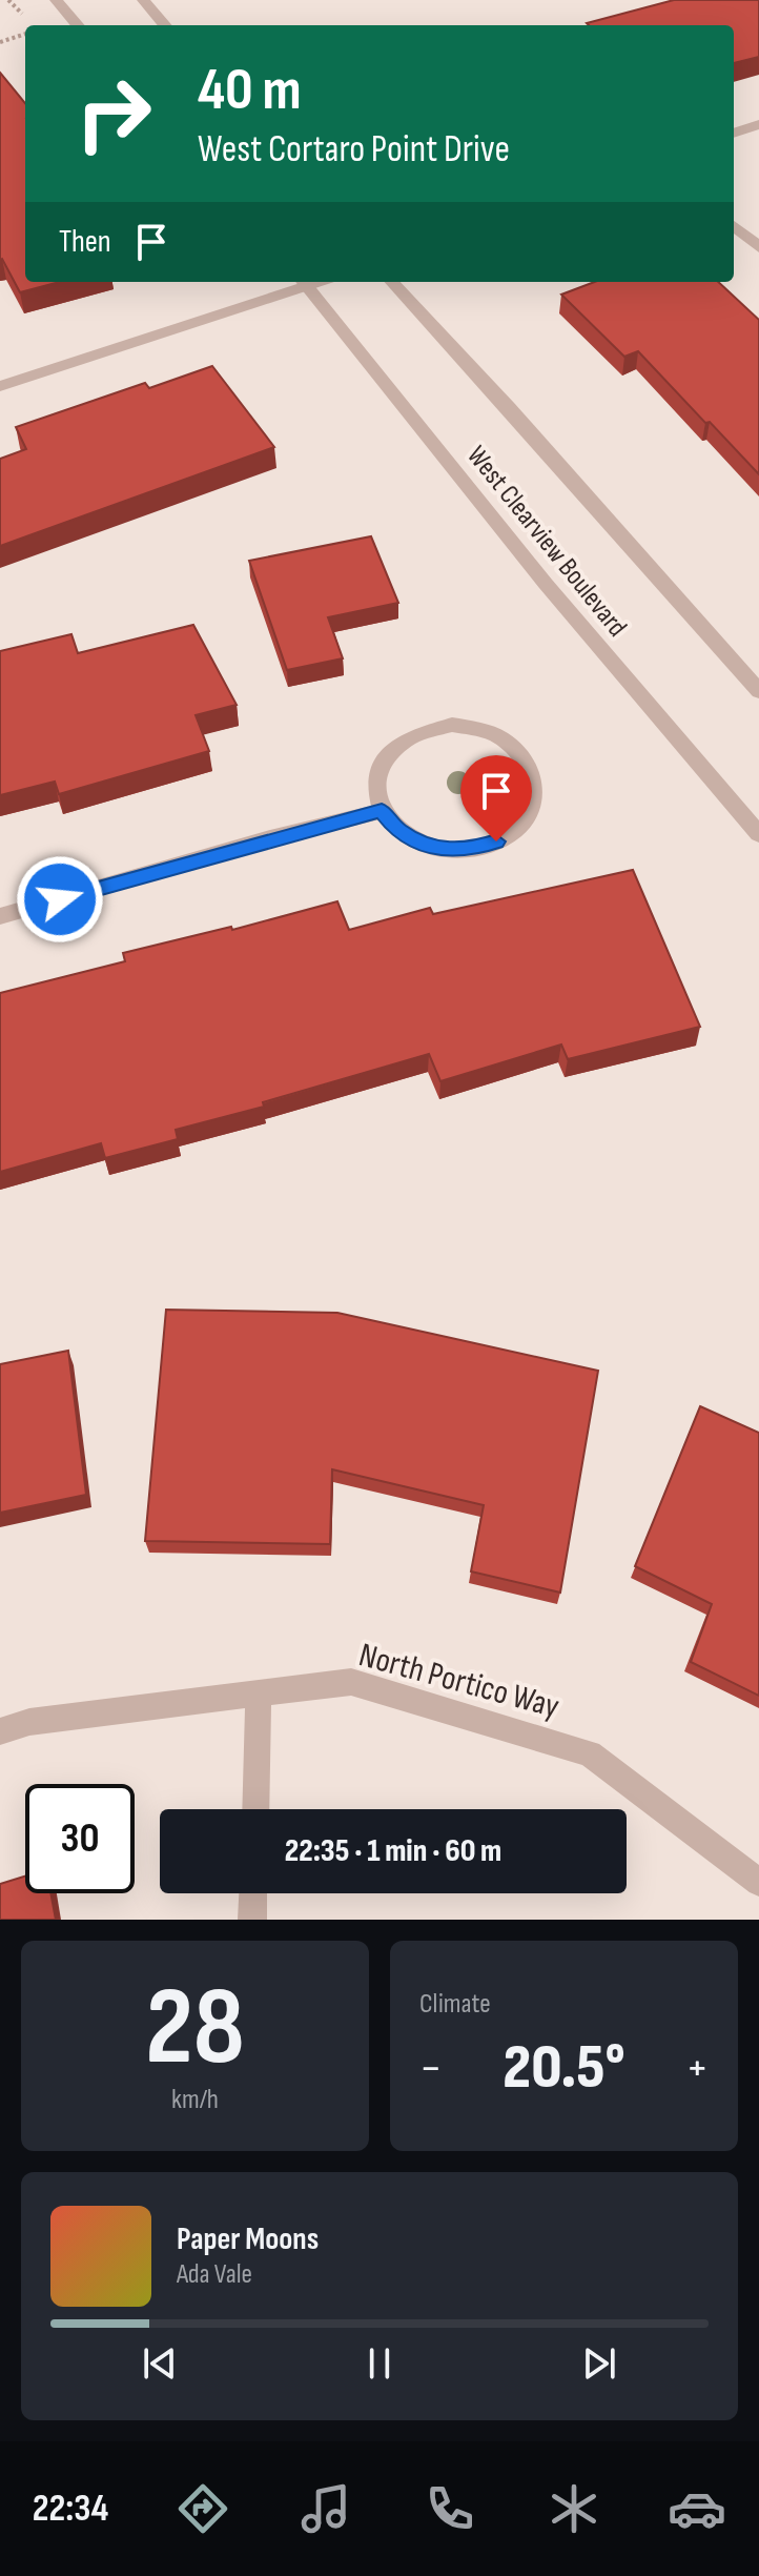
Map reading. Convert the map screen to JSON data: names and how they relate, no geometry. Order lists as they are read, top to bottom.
{
  "streets": {
    "street": ["West Clearview Boulevard", "North Portico Way"]
  },
  "page": {
    "turn": ["40 m", "West Cortaro Point Drive"],
    "then": "Then",
    "limit": "30",
    "trip": "22:35 · 1 min · 60 m",
    "tile": [
      ["28", "km/h"],
      "Climate"
    ],
    "heat": ["−", "20.5°", "+"],
    "song": ["Paper Moons", "Ada Vale"],
    "tabs": "22:34"
  }
}
